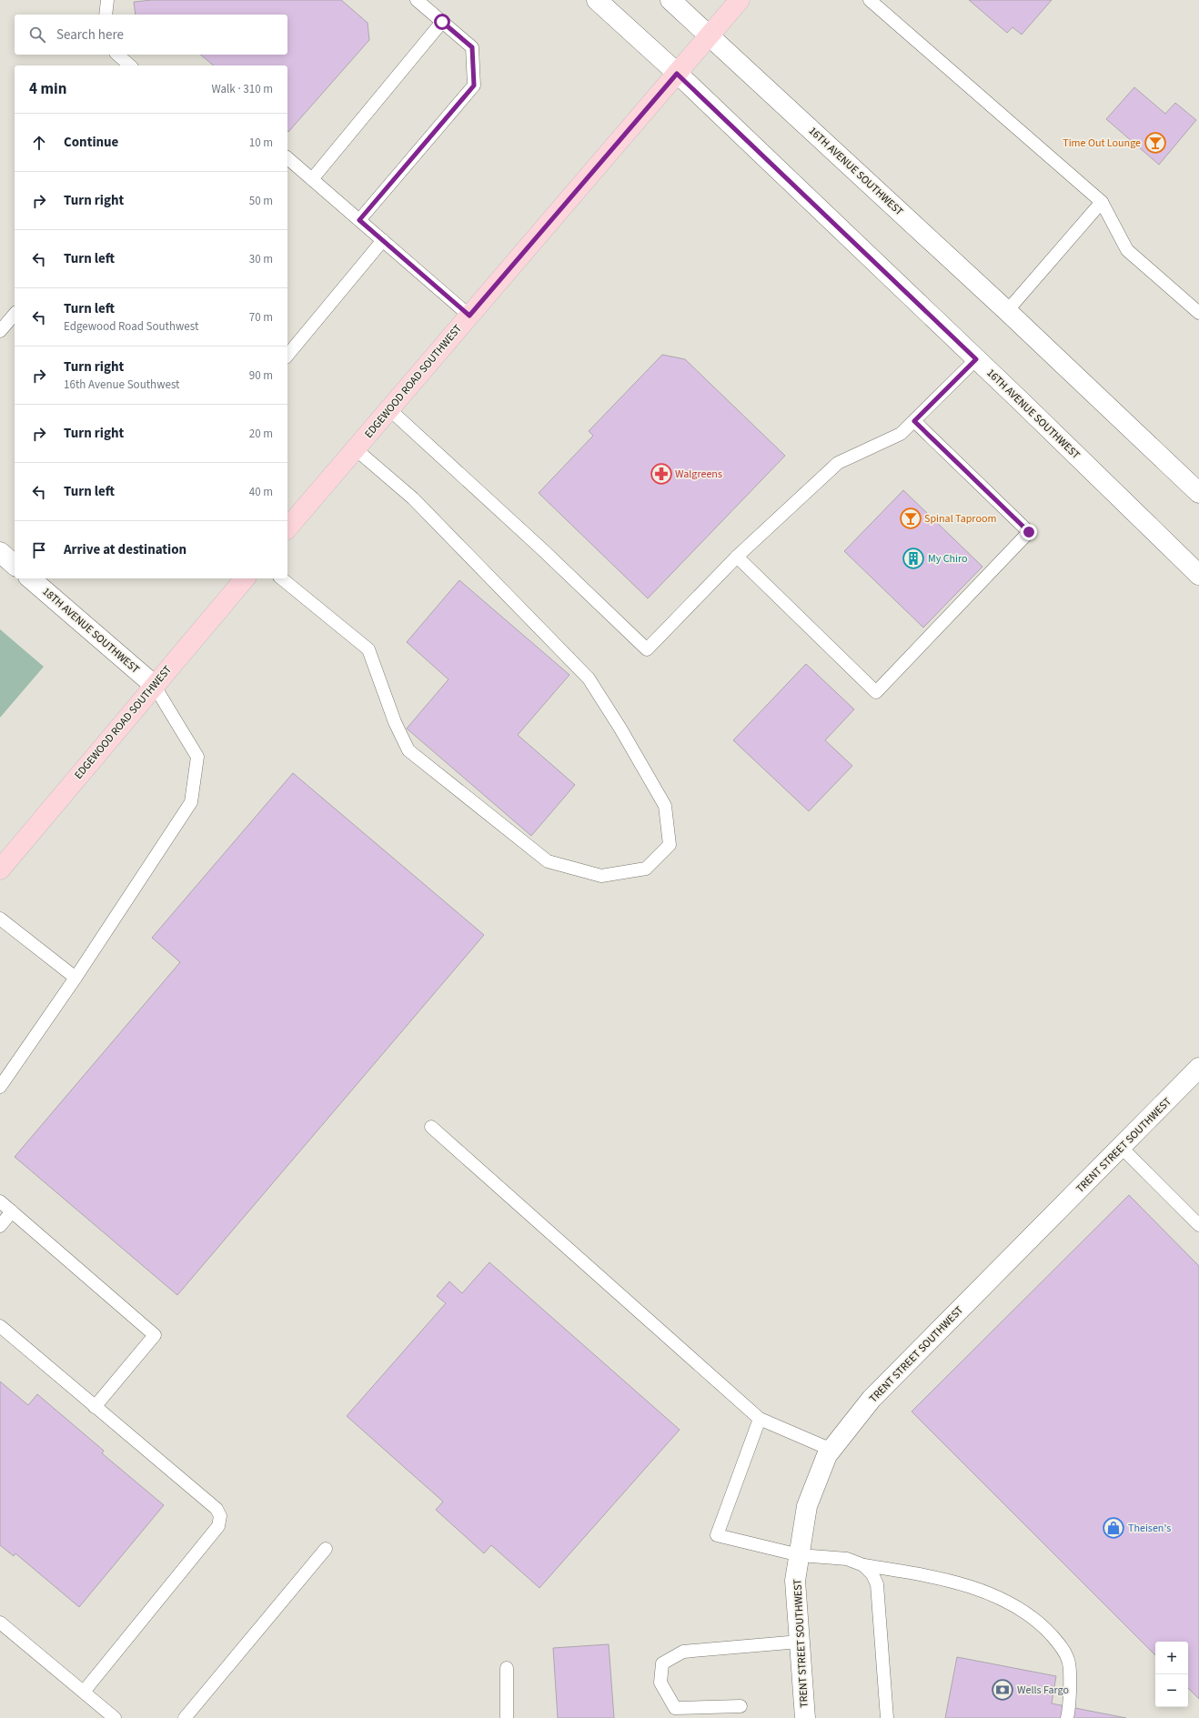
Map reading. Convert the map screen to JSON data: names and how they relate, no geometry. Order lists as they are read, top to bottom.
{
  "streets": {
    "main road": [
      "16TH AVENUE SOUTHWEST",
      "EDGEWOOD ROAD SOUTHWEST",
      "18TH AVENUE SOUTHWEST",
      "TRENT STREET SOUTHWEST"
    ]
  },
  "crossings": [
    ["16TH AVENUE SOUTHWEST", "EDGEWOOD ROAD SOUTHWEST"],
    ["EDGEWOOD ROAD SOUTHWEST", "18TH AVENUE SOUTHWEST"]
  ],
  "places": {
    "bar": ["Time Out Lounge", "Spinal Taproom"],
    "pharmacy": ["Walgreens"],
    "building": ["My Chiro"],
    "shop": ["Theisen's"],
    "bank": ["Wells Fargo"]
  },
  "page": {
    "search": "Search here",
    "heading": ["4 min", "Walk · 310 m"],
    "list": [
      ["Continue", "10 m"],
      ["Turn right", "50 m"],
      ["Turn left", "30 m"],
      ["Turn left", "Edgewood Road Southwest", "70 m"],
      ["Turn right", "16th Avenue Southwest", "90 m"],
      ["Turn right", "20 m"],
      ["Turn left", "40 m"],
      "Arrive at destination"
    ],
    "map_buttons": ["+", "−"]
  }
}
